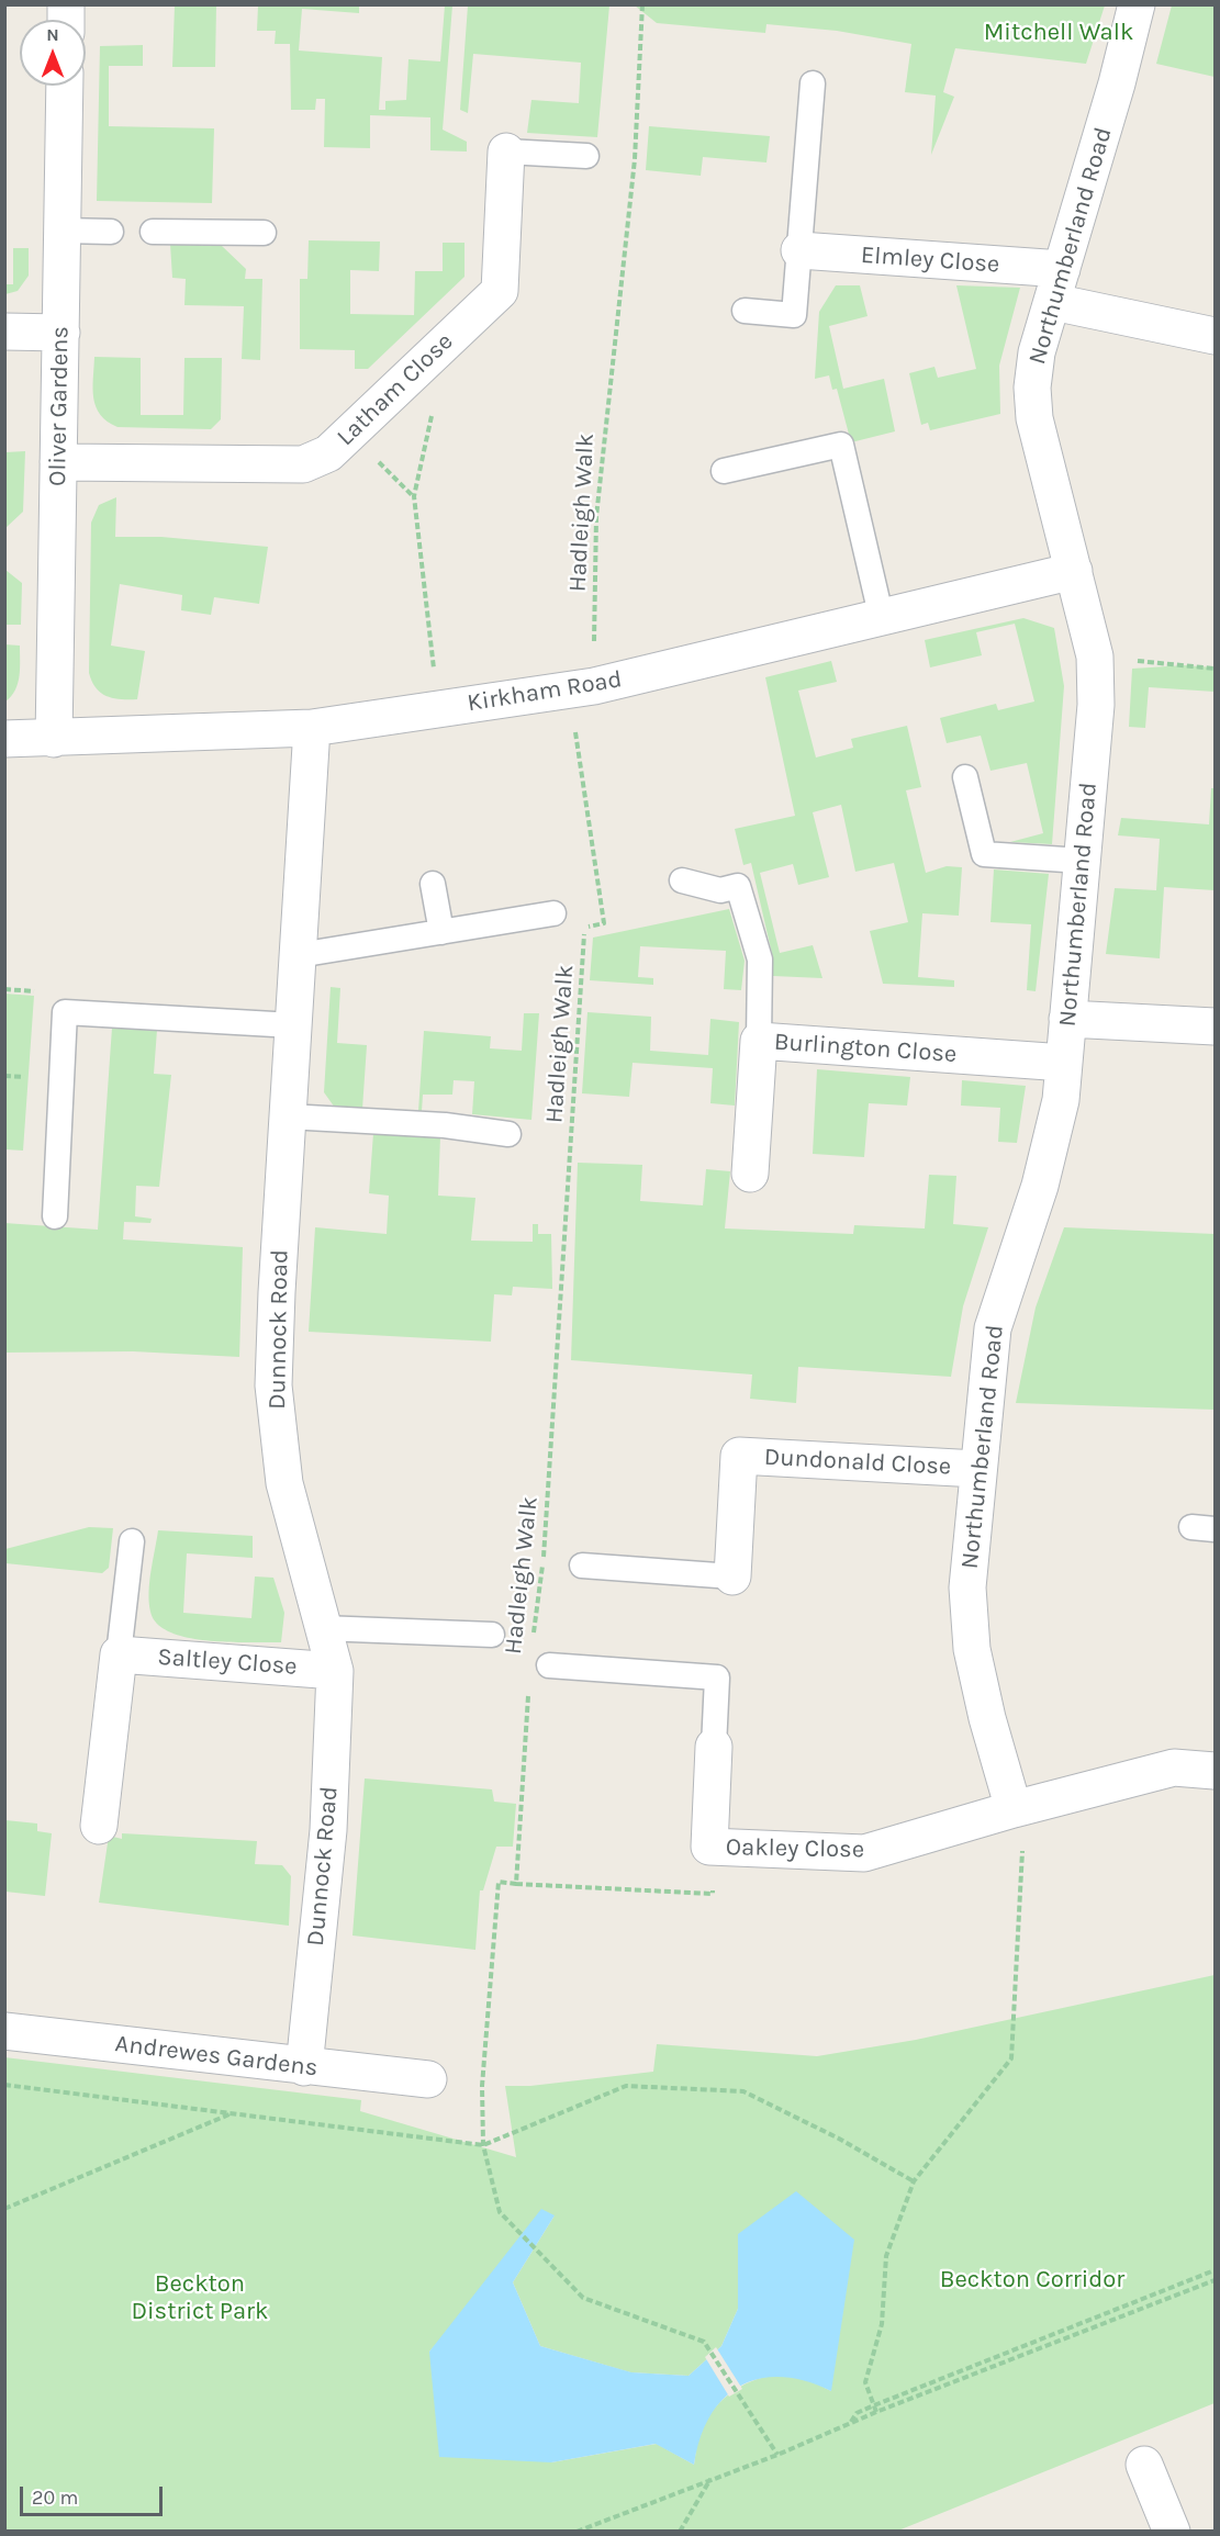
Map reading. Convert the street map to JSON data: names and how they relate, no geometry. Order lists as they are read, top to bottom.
{
  "streets": {
    "street": [
      "Northumberland Road",
      "Elmley Close",
      "Latham Close",
      "Oliver Gardens",
      "Kirkham Road",
      "Burlington Close",
      "Dunnock Road",
      "Dundonald Close",
      "Saltley Close",
      "Oakley Close",
      "Andrewes Gardens"
    ],
    "path": ["Hadleigh Walk"]
  },
  "crossings": [
    ["Northumberland Road", "Elmley Close"],
    ["Northumberland Road", "Kirkham Road"],
    ["Northumberland Road", "Burlington Close"],
    ["Northumberland Road", "Dundonald Close"],
    ["Northumberland Road", "Oakley Close"],
    ["Latham Close", "Oliver Gardens"],
    ["Oliver Gardens", "Kirkham Road"],
    ["Hadleigh Walk", "Kirkham Road"],
    ["Kirkham Road", "Dunnock Road"],
    ["Dunnock Road", "Saltley Close"],
    ["Dunnock Road", "Andrewes Gardens"]
  ],
  "parks": ["Mitchell Walk", "Beckton Corridor", "Beckton District Park"],
  "scale_bar": "20 m",
  "north": "top"
}
